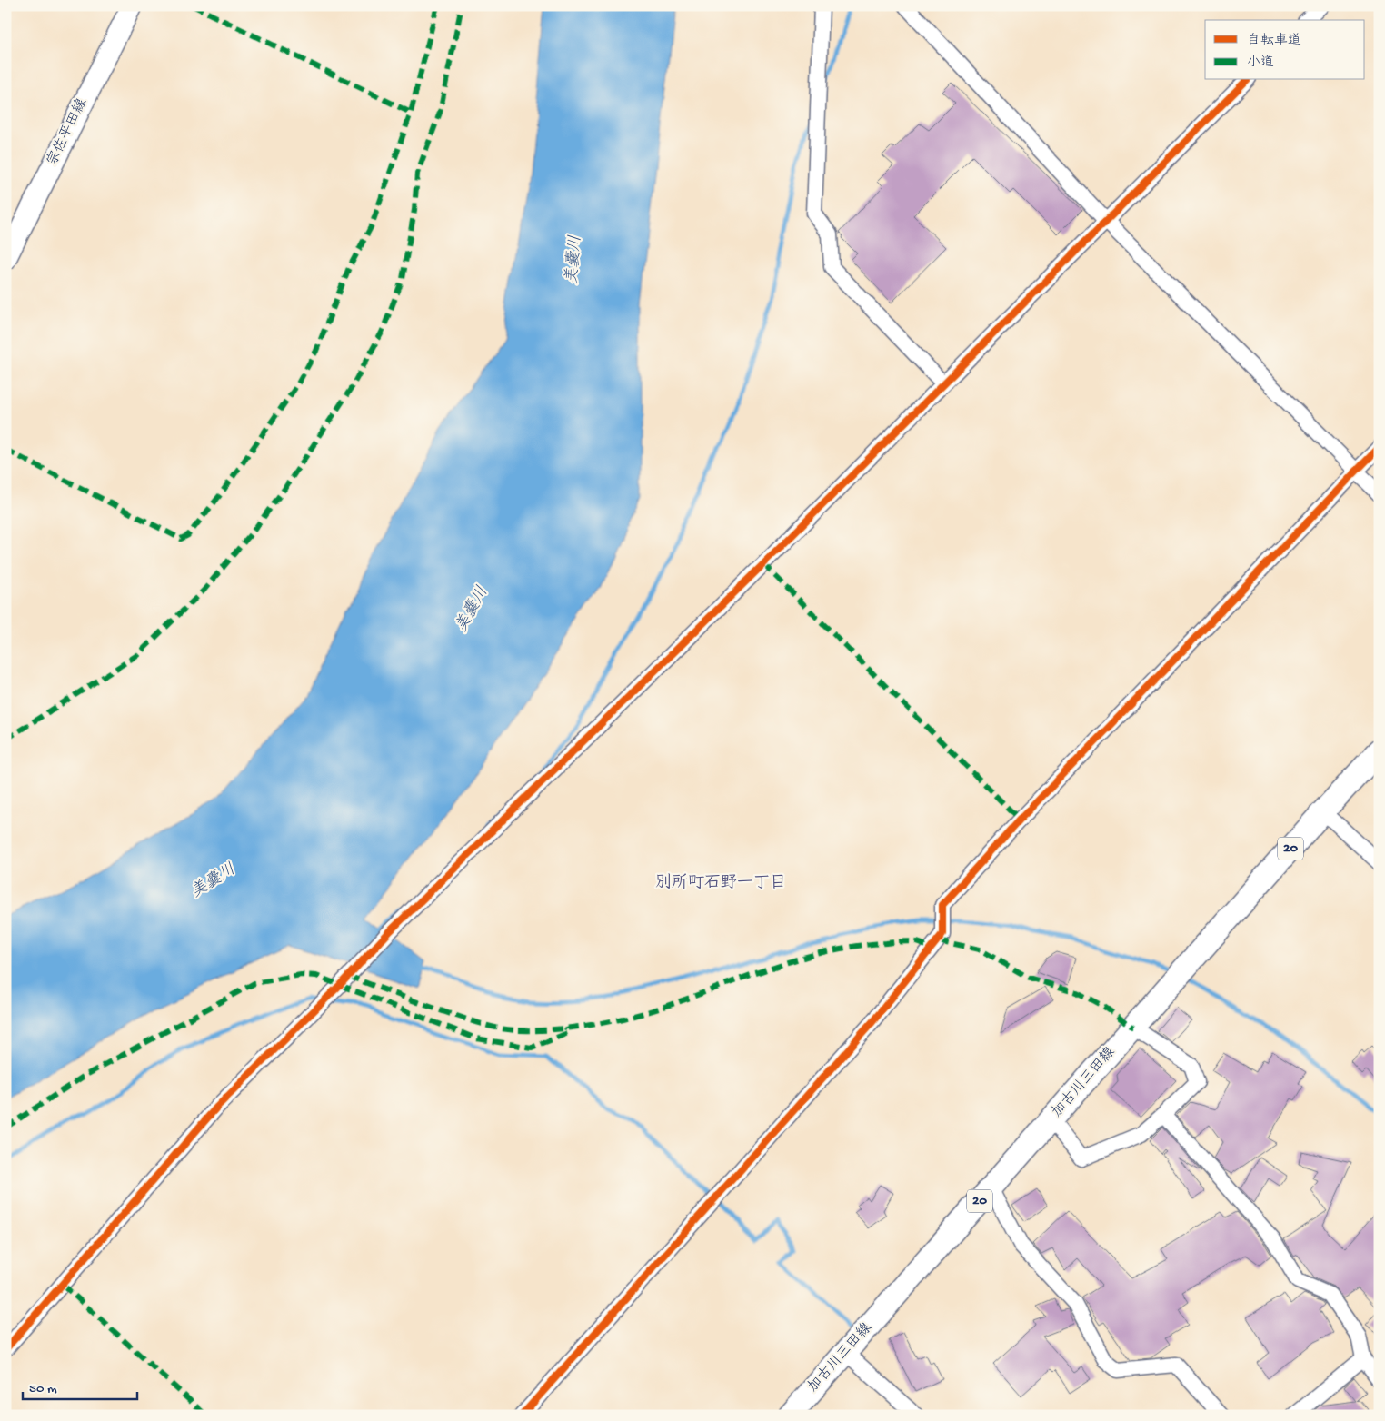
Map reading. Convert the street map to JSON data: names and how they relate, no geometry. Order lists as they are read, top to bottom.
{
  "streets": {
    "main road": ["宗佐平田線", "20", "加古川三田線"]
  },
  "districts": ["別所町石野一丁目"],
  "water": ["美嚢川"],
  "legend": ["自転車道", "小道"],
  "scale_bar": "50 m"
}
